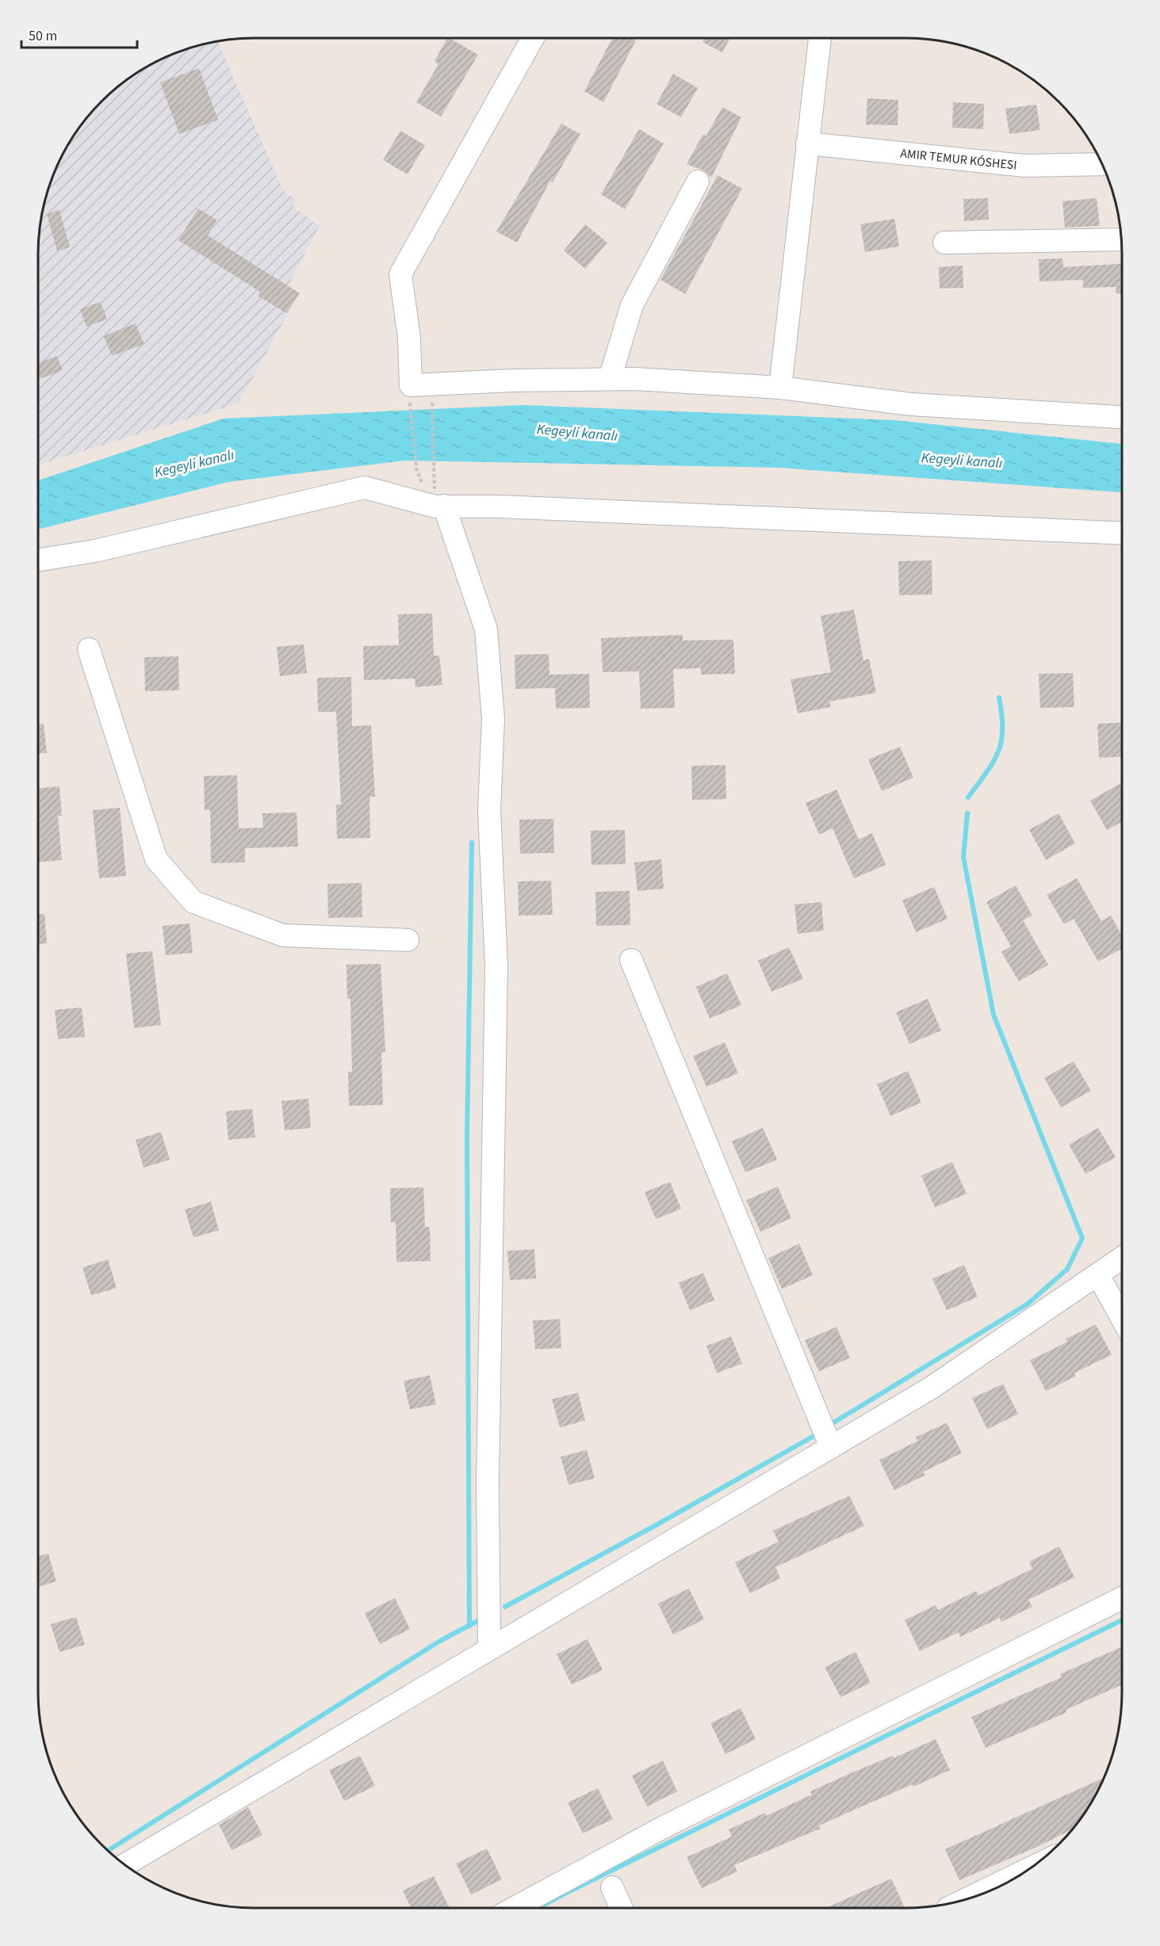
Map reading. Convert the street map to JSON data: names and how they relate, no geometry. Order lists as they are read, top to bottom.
{
  "streets": {
    "street": ["AMIR TEMUR KÓSHESI"]
  },
  "water": ["Kegeyli kanalı"],
  "scale_bar": "50 m"
}
